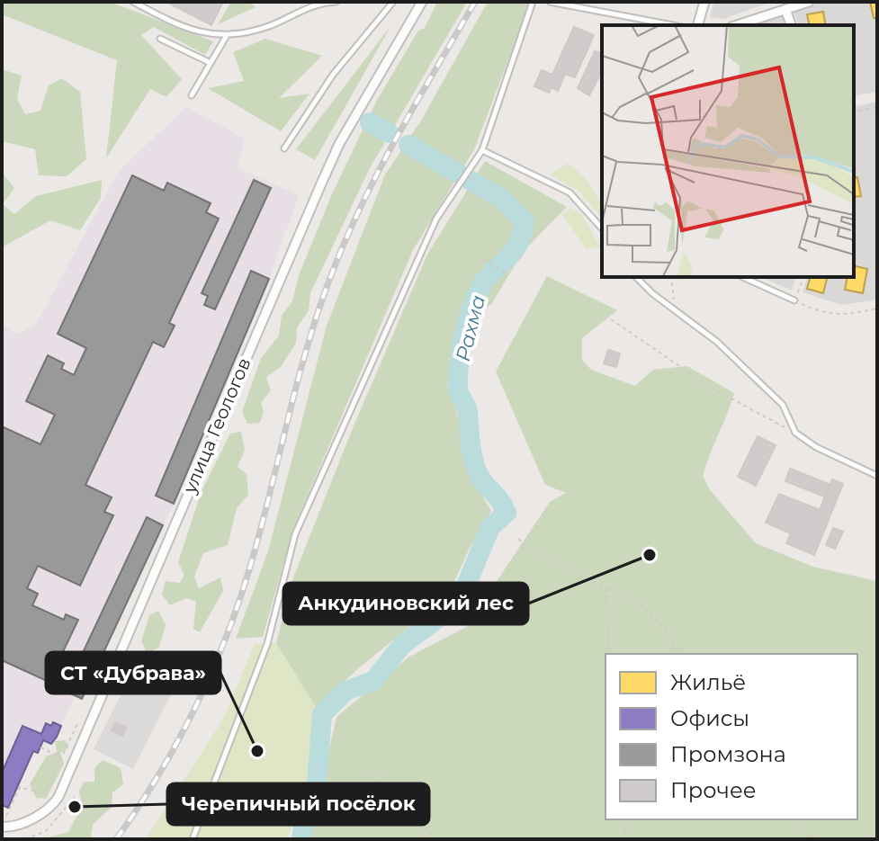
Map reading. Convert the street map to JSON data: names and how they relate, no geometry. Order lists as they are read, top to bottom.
{
  "streets": {
    "street": ["улица Геологов"]
  },
  "water": ["Рахма"],
  "places": ["Анкудиновский лес", "СТ «Дубрава»", "Черепичный посёлок"],
  "legend": [
    "Жильё",
    "Офисы",
    "Промзона",
    "Прочее"
  ]
}
